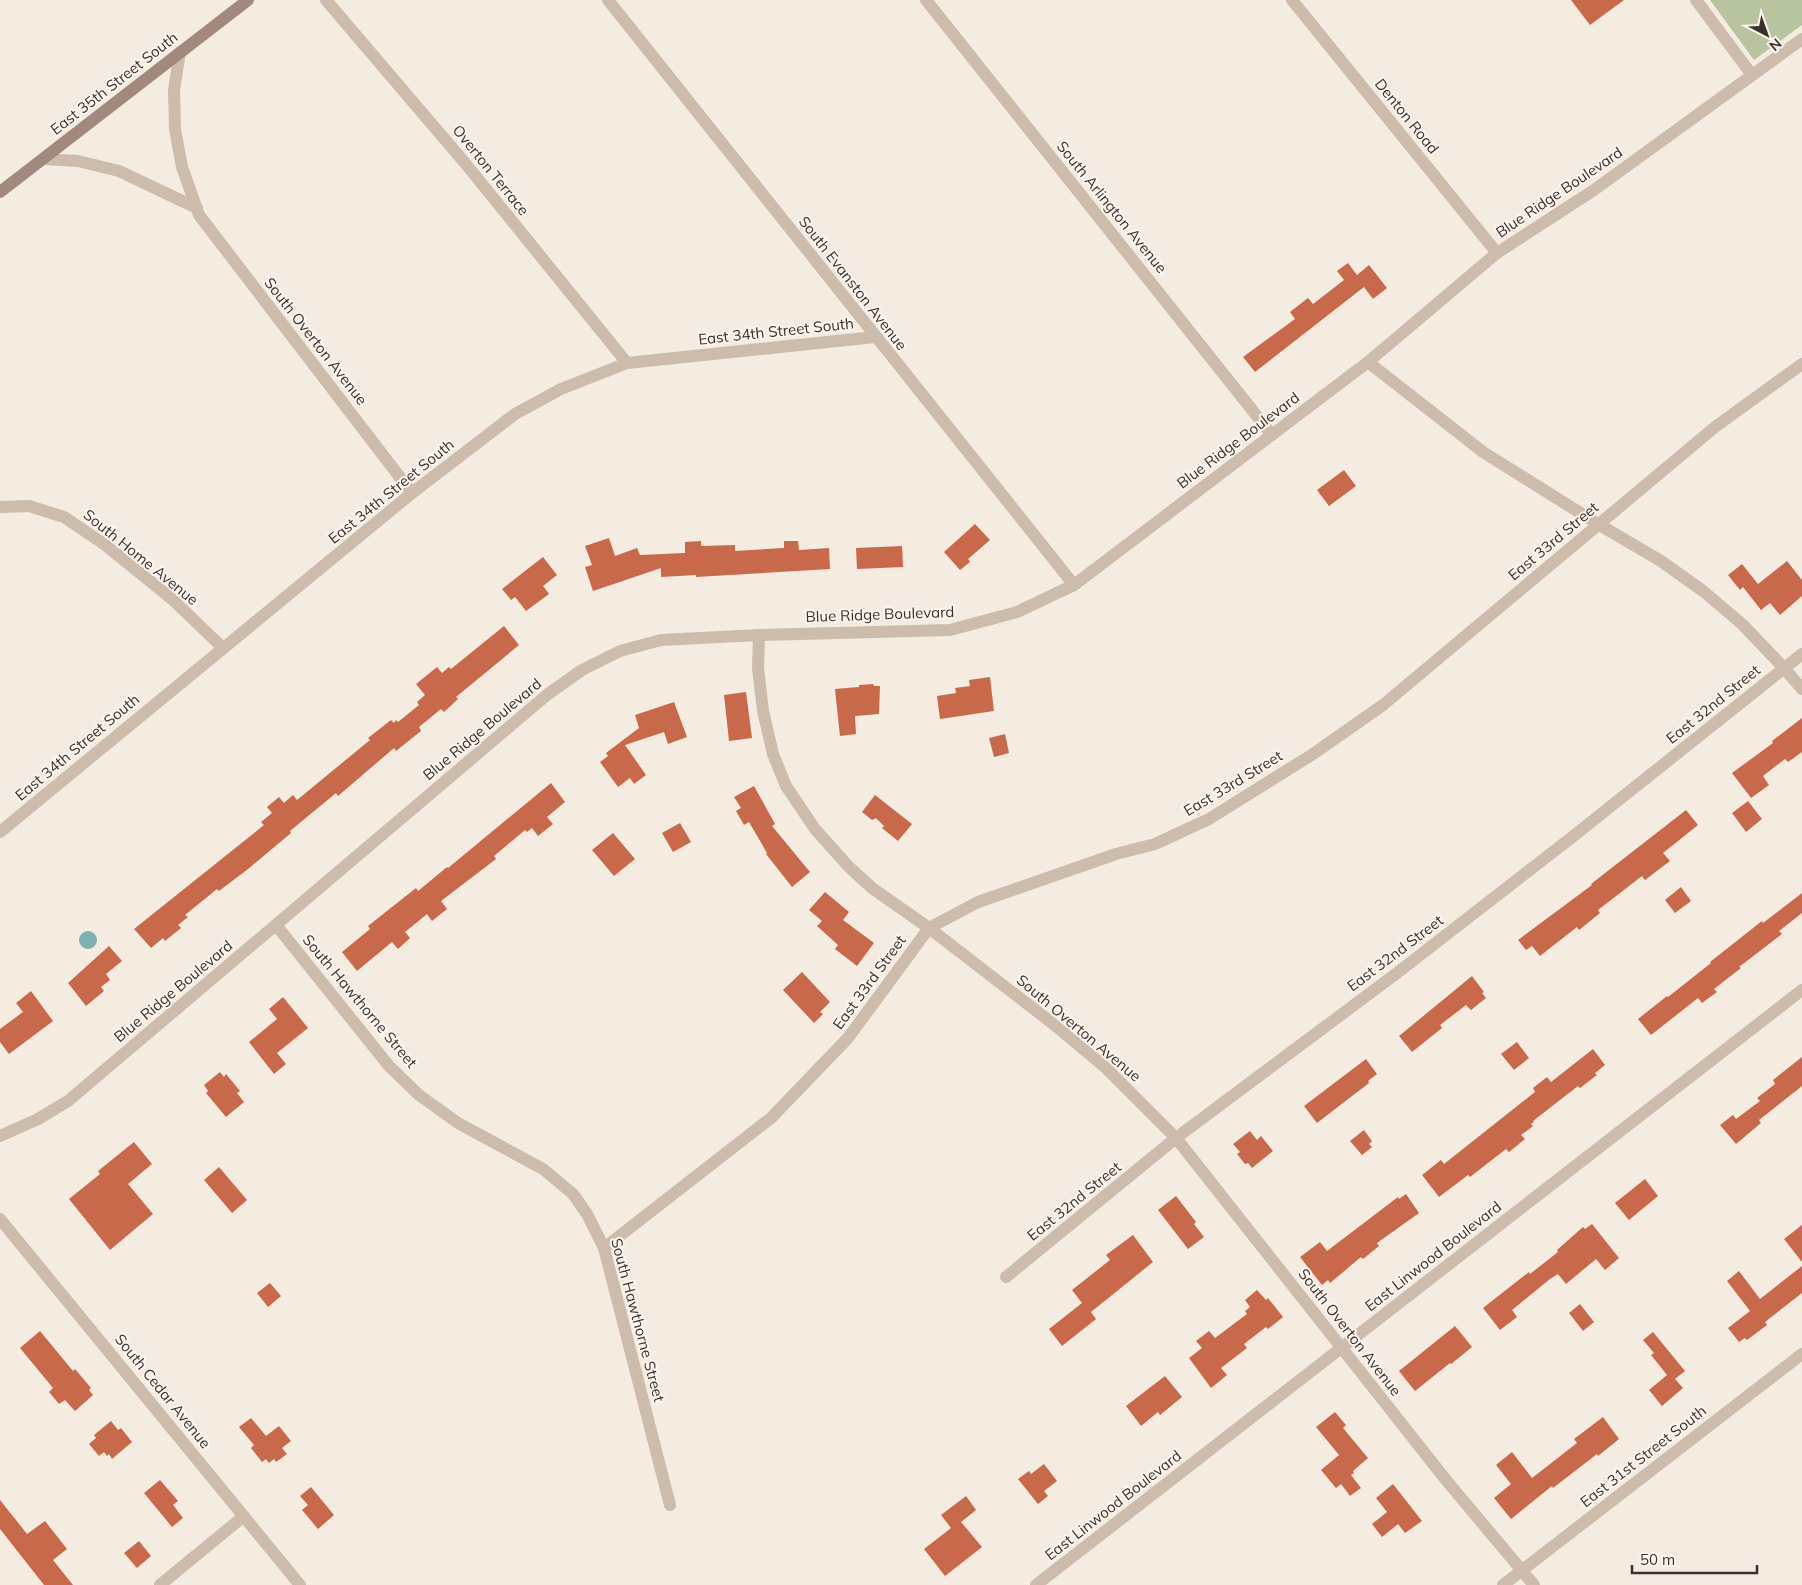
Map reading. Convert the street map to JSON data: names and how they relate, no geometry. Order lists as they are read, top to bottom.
{
  "streets": {
    "main road": ["East 35th Street South"],
    "street": [
      "Denton Road",
      "Overton Terrace",
      "Blue Ridge Boulevard",
      "South Arlington Avenue",
      "South Evanston Avenue",
      "East 34th Street South",
      "South Overton Avenue",
      "East 33rd Street",
      "South Home Avenue",
      "East 32nd Street",
      "South Hawthorne Street",
      "East Linwood Boulevard",
      "South Cedar Avenue",
      "East 31st Street South"
    ]
  },
  "crossings": [
    ["East 35th Street South", "South Overton Avenue"],
    ["Denton Road", "Blue Ridge Boulevard"],
    ["Overton Terrace", "East 34th Street South"],
    ["Blue Ridge Boulevard", "South Arlington Avenue"],
    ["Blue Ridge Boulevard", "South Evanston Avenue"],
    ["Blue Ridge Boulevard", "South Overton Avenue"],
    ["Blue Ridge Boulevard", "South Hawthorne Street"],
    ["South Evanston Avenue", "East 34th Street South"],
    ["East 34th Street South", "South Overton Avenue"],
    ["East 34th Street South", "South Home Avenue"],
    ["South Overton Avenue", "East 33rd Street"],
    ["South Overton Avenue", "East 32nd Street"],
    ["South Overton Avenue", "East Linwood Boulevard"],
    ["South Overton Avenue", "East 31st Street South"],
    ["East 33rd Street", "South Hawthorne Street"]
  ],
  "scale_bar": "50 m",
  "north": "bottom right"
}
